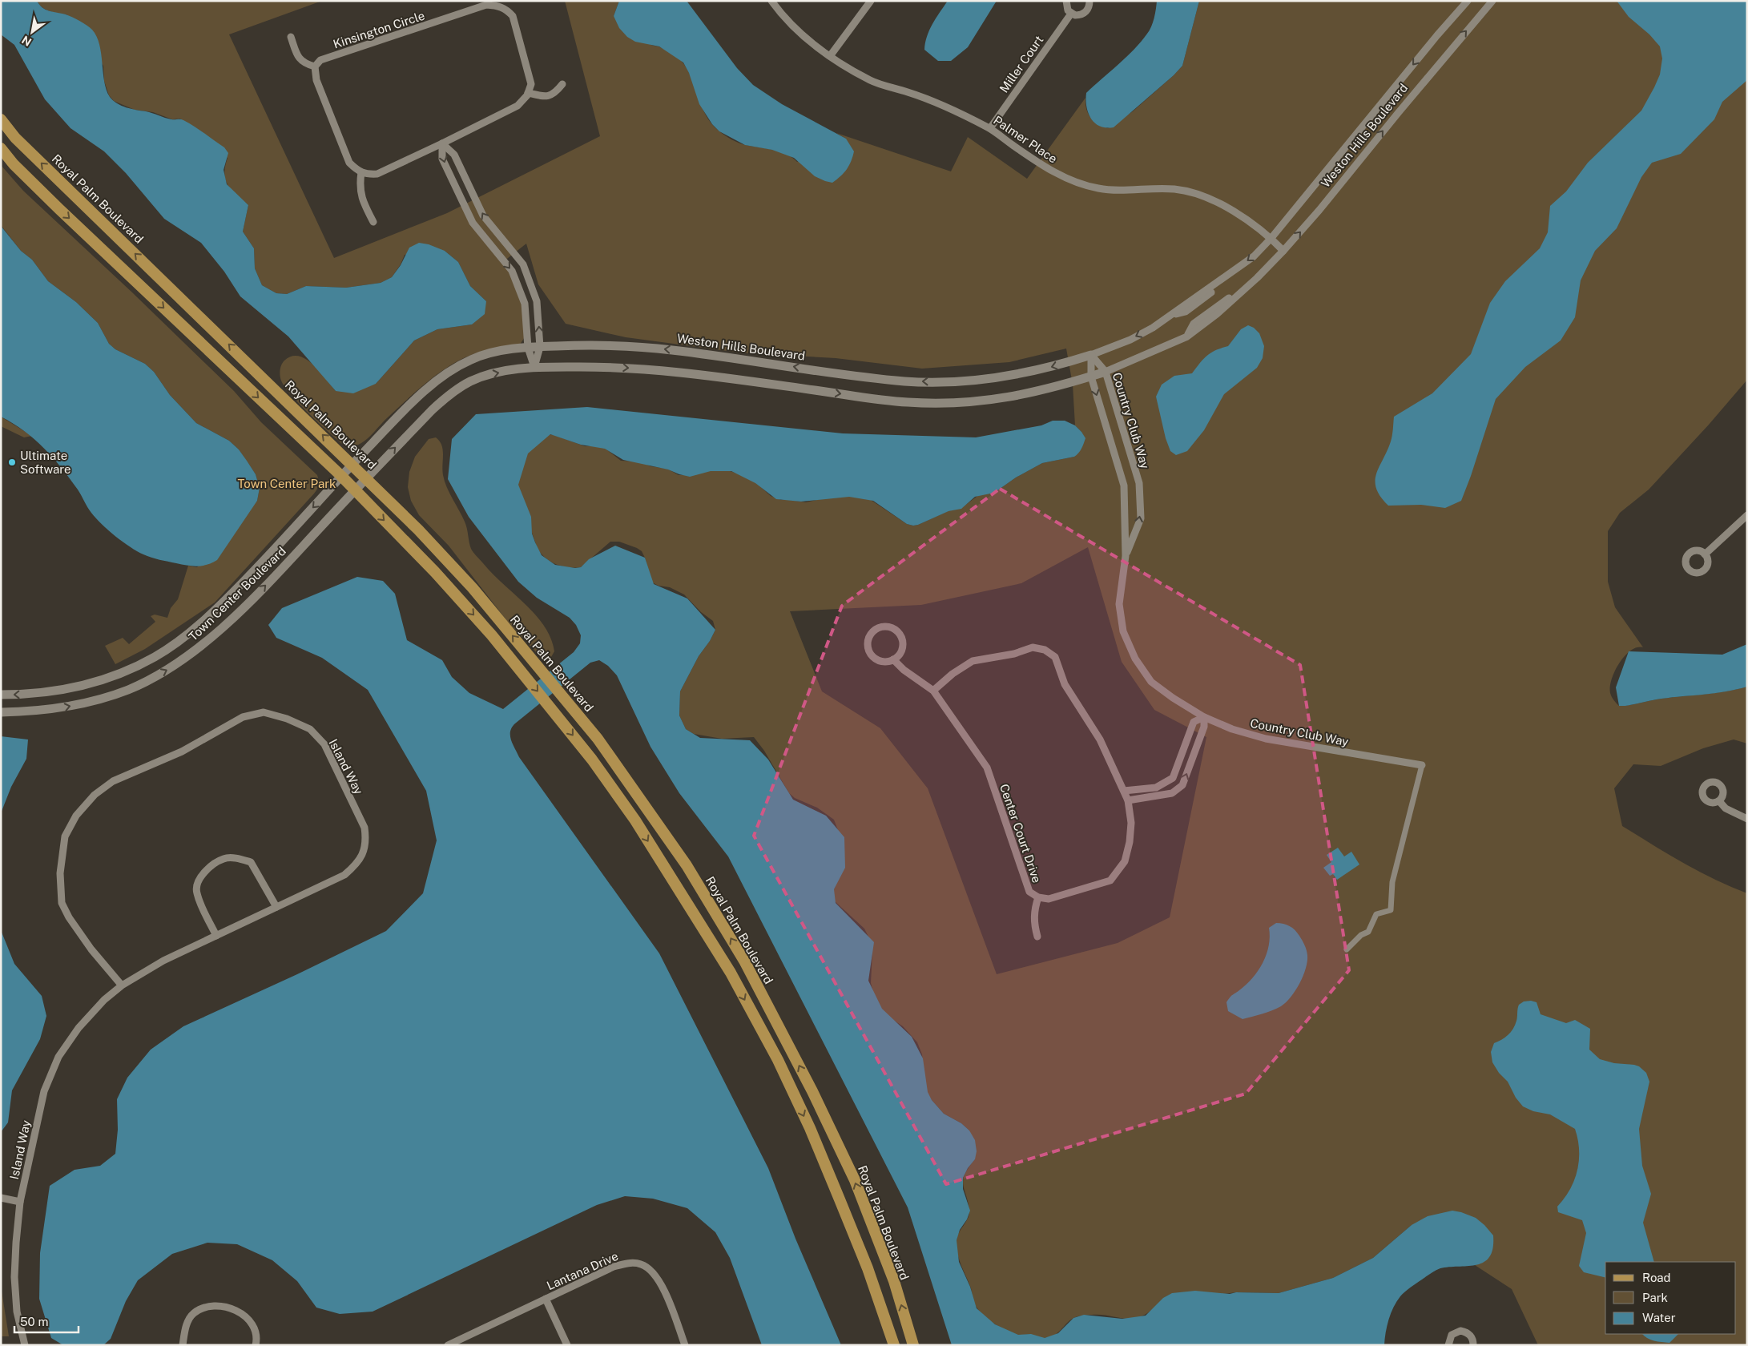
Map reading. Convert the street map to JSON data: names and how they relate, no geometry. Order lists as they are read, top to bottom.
{
  "streets": {
    "main road": ["Royal Palm Boulevard"],
    "street": [
      "Kinsington Circle",
      "Miller Court",
      "Weston Hills Boulevard",
      "Palmer Place",
      "Country Club Way",
      "Town Center Boulevard",
      "Island Way",
      "Center Court Drive",
      "Lantana Drive"
    ]
  },
  "crossings": [
    ["Miller Court", "Palmer Place"],
    ["Weston Hills Boulevard", "Palmer Place"],
    ["Weston Hills Boulevard", "Royal Palm Boulevard"],
    ["Weston Hills Boulevard", "Country Club Way"],
    ["Weston Hills Boulevard", "Town Center Boulevard"]
  ],
  "parks": ["Town Center Park"],
  "places": ["Ultimate Software"],
  "legend": ["Road", "Park", "Water"],
  "scale_bar": "50 m",
  "north": "bottom left"
}
